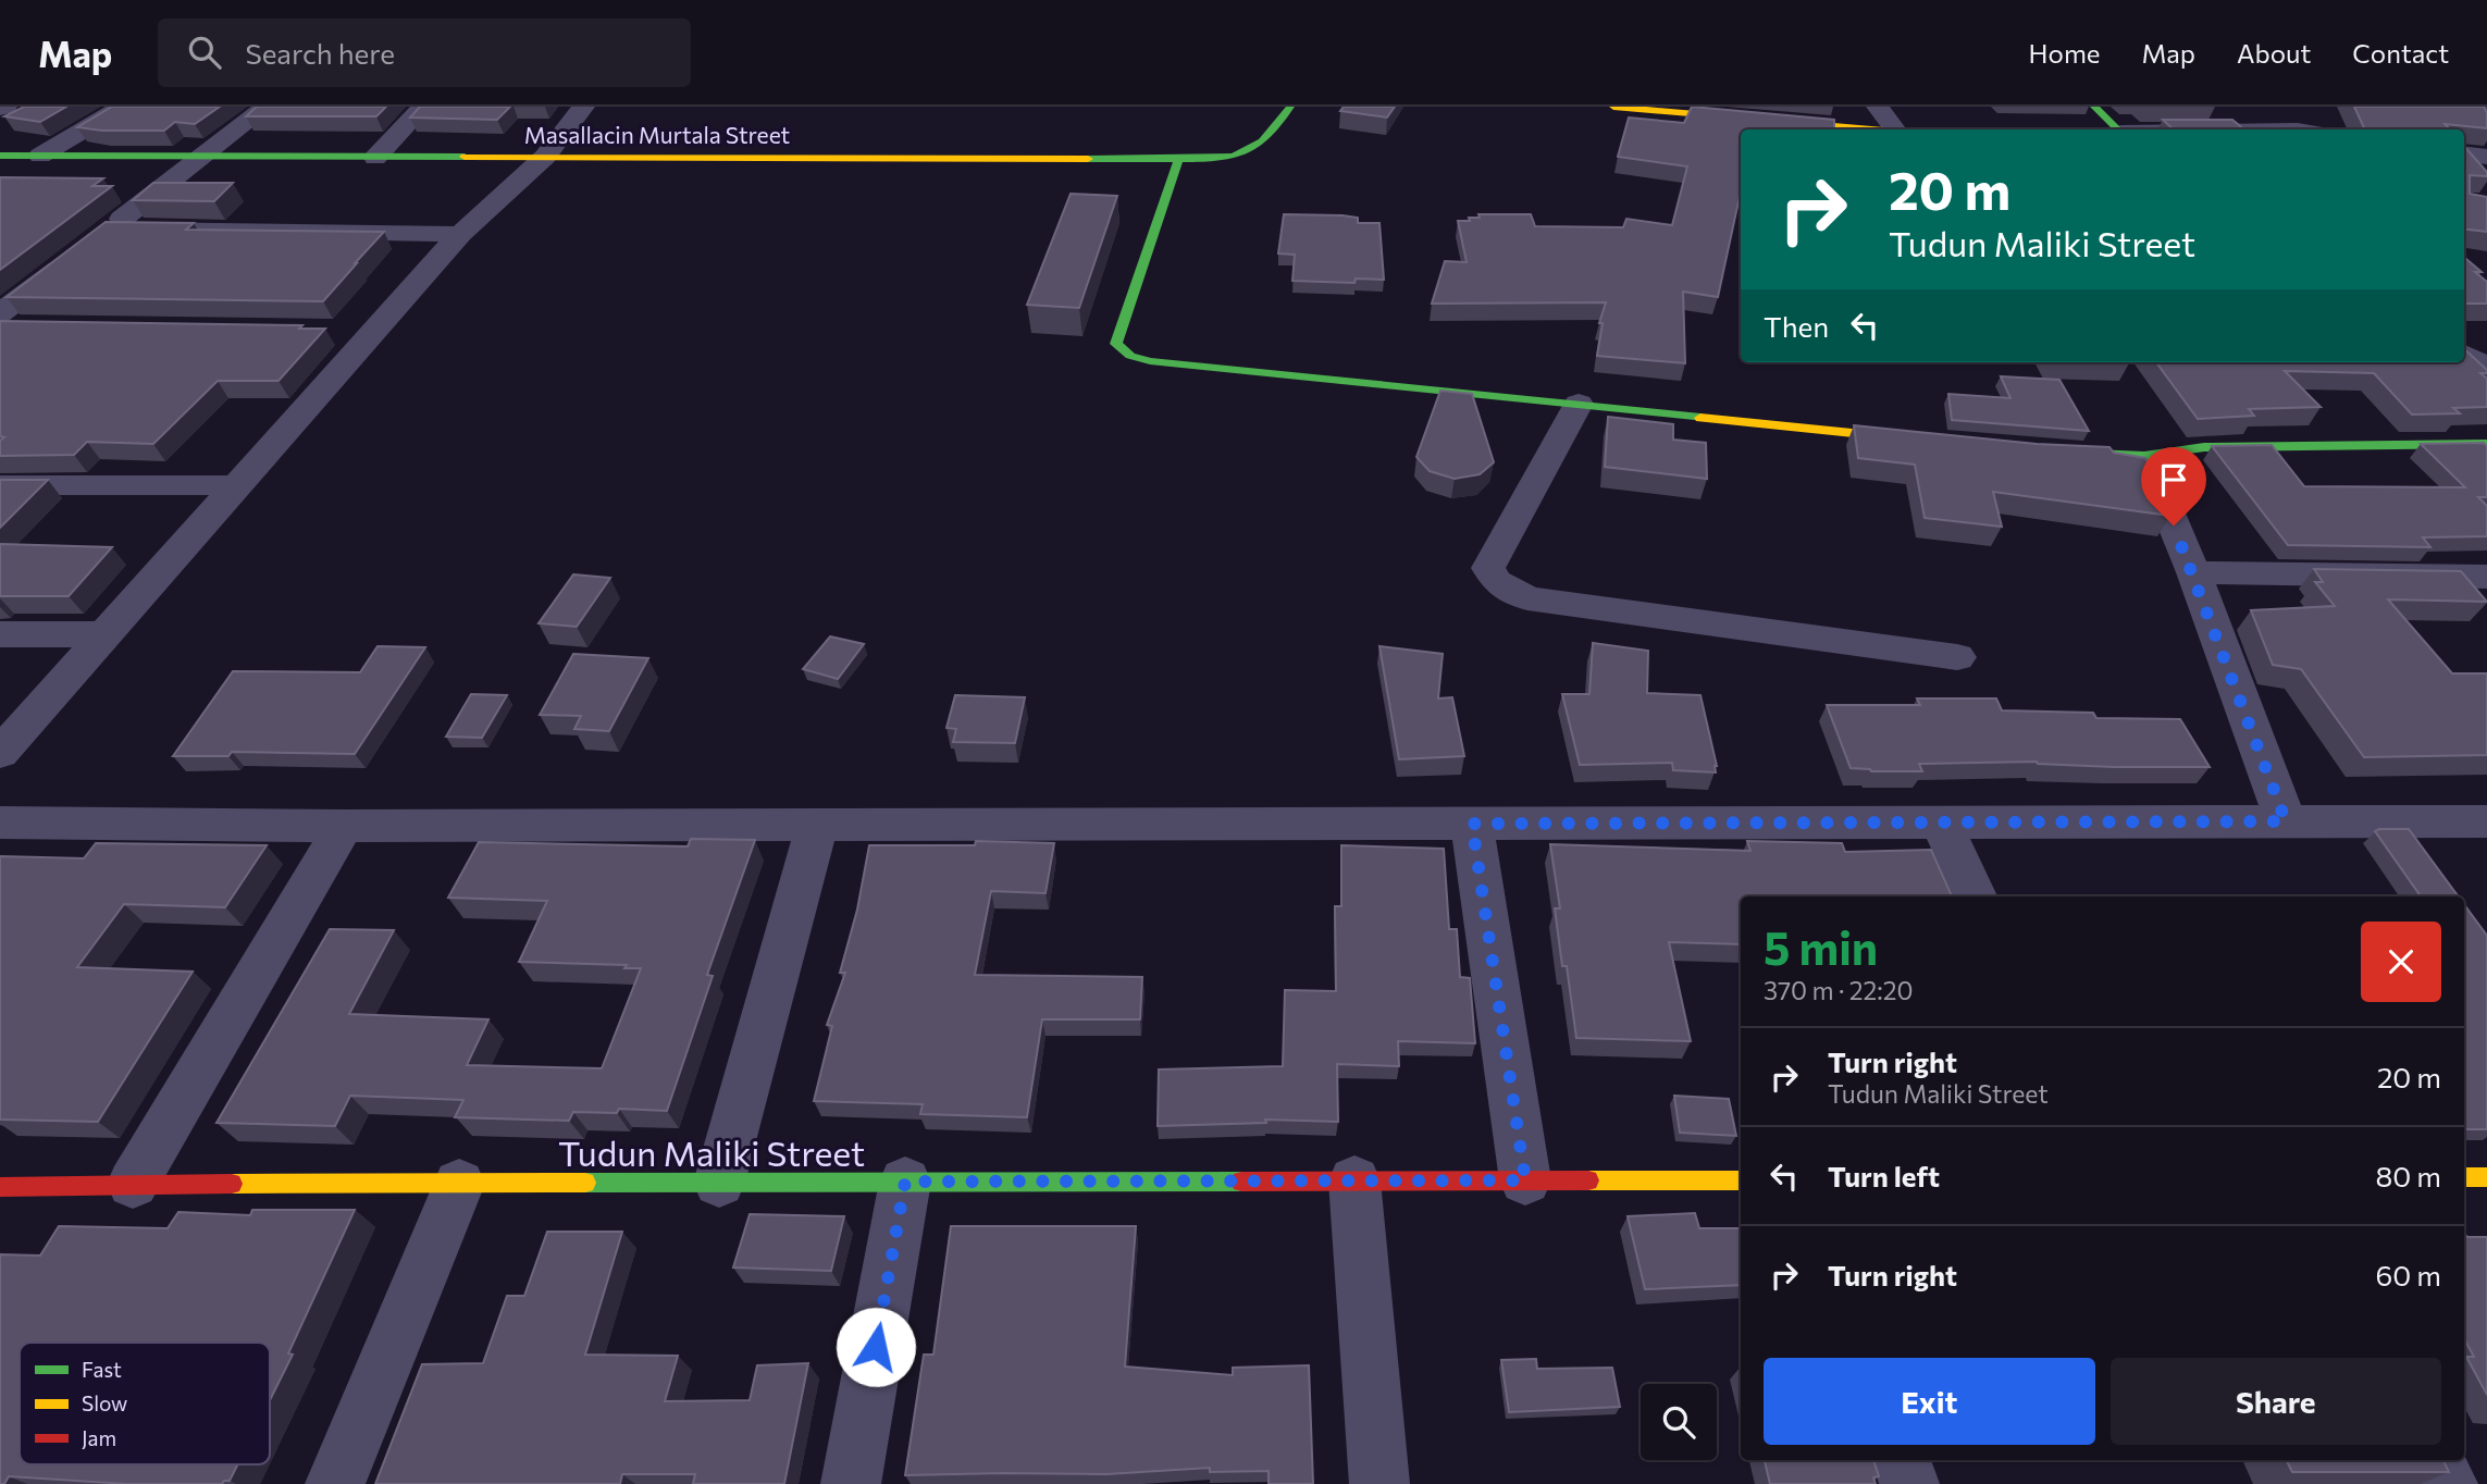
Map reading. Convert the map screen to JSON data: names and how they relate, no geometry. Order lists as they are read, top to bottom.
{
  "streets": {
    "street": ["Masallacin Murtala Street", "Tudun Maliki Street"]
  },
  "legend": ["Fast", "Slow", "Jam"],
  "page": {
    "header": "Map",
    "search": "Search here",
    "nav": [
      "Home",
      "Map",
      "About",
      "Contact"
    ],
    "turn": ["20 m", "Tudun Maliki Street"],
    "then": "Then",
    "heading": ["5 min", "370 m · 22:20"],
    "list": [
      {
        "name": "Turn right",
        "note": "Tudun Maliki Street",
        "value": "20 m"
      },
      {
        "name": "Turn left",
        "value": "80 m"
      },
      {
        "name": "Turn right",
        "value": "60 m"
      }
    ],
    "buttons": ["Exit", "Share"]
  }
}
